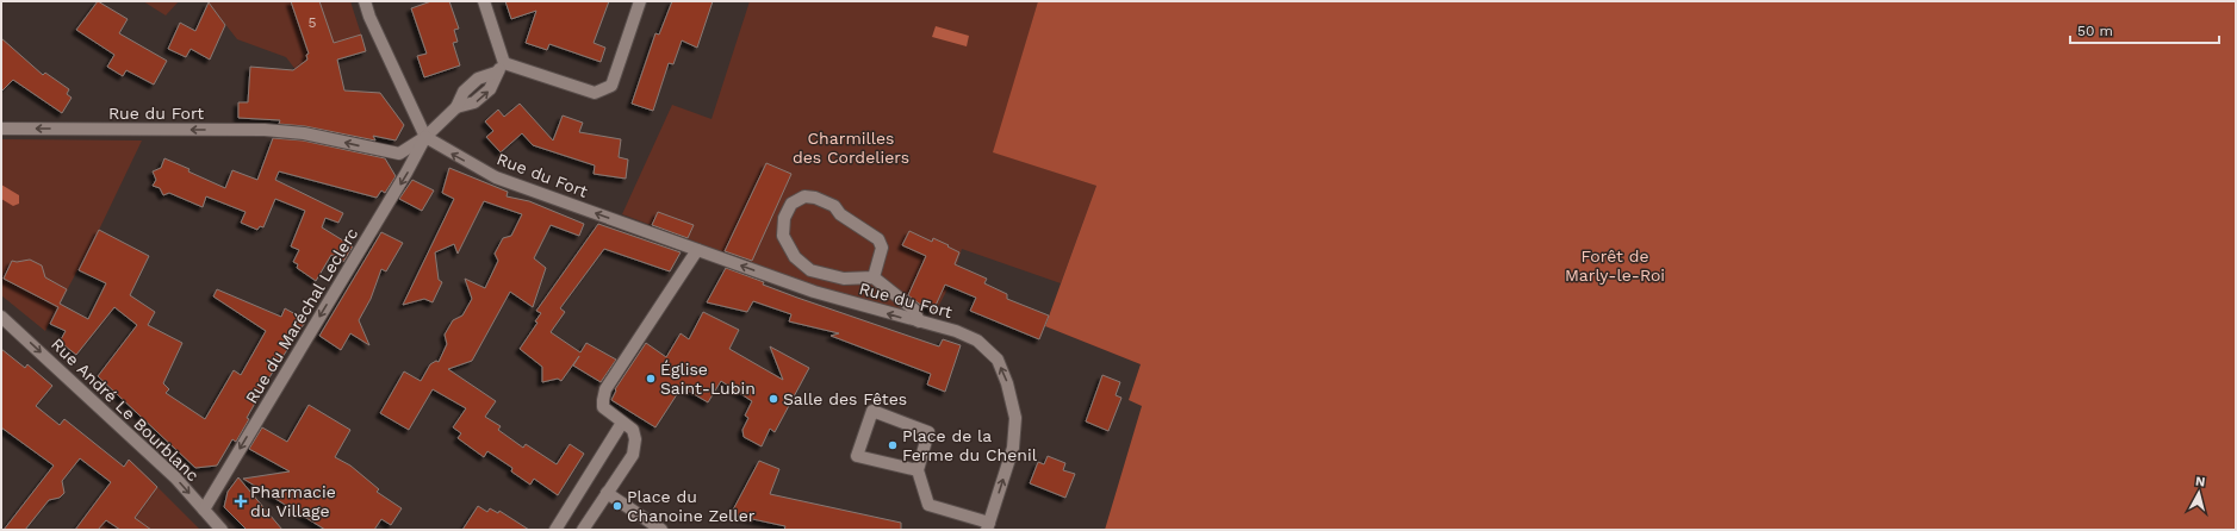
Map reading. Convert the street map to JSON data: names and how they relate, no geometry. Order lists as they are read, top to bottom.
{
  "streets": {
    "street": ["Rue du Fort", "Rue du Maréchal Leclerc", "Rue André Le Bourblanc"]
  },
  "crossings": [
    ["Rue du Fort", "Rue du Maréchal Leclerc"],
    ["Rue du Maréchal Leclerc", "Rue André Le Bourblanc"]
  ],
  "one_way": ["Rue du Fort", "Rue du Maréchal Leclerc", "Rue André Le Bourblanc"],
  "parks": ["Charmilles des Cordeliers", "Forêt de Marly-le-Roi"],
  "places": {
    "other": [
      "Église Saint-Lubin",
      "Salle des Fêtes",
      "Place de la Ferme du Chenil",
      "Place du Chanoine Zeller"
    ],
    "health": ["Pharmacie du Village"]
  },
  "house_numbers": ["5"],
  "scale_bar": "50 m",
  "north": "top"
}
